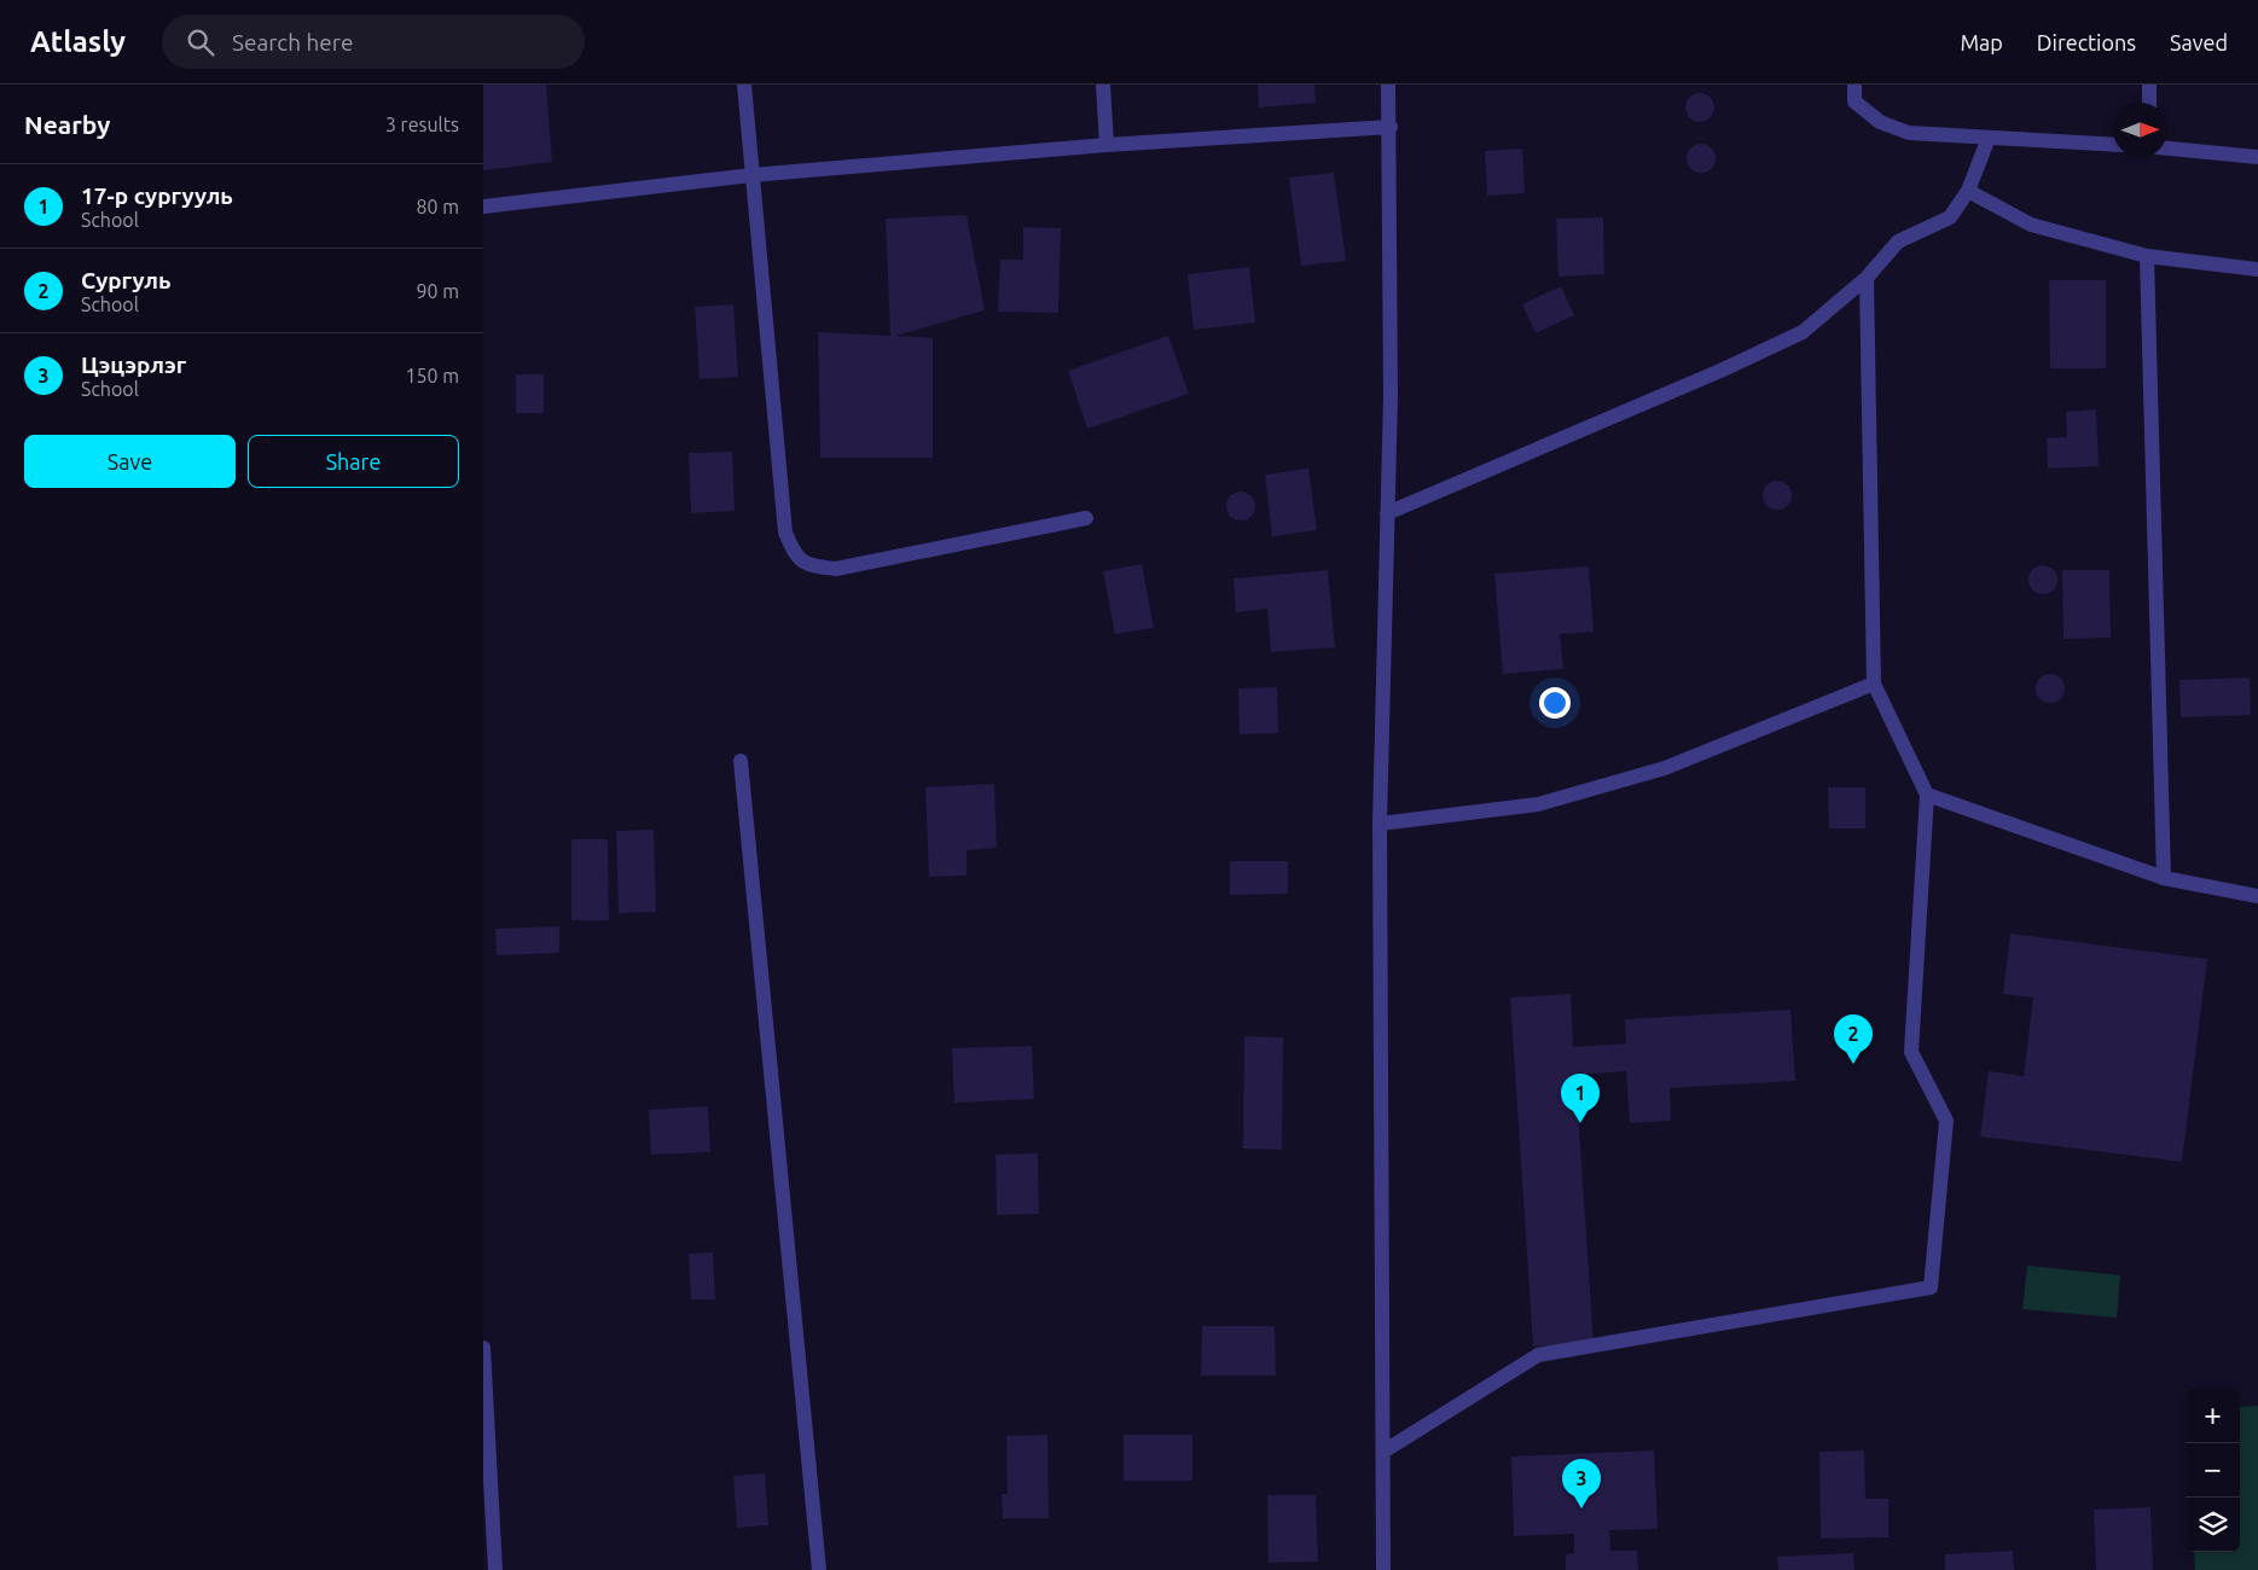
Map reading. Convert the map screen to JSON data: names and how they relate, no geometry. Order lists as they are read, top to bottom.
{
  "north": "right",
  "page": {
    "header": "Atlasly",
    "search": "Search here",
    "nav": ["Map", "Directions", "Saved"],
    "heading": ["Nearby", "3 results"],
    "list": [
      {
        "mark": "1",
        "name": "17-р сургууль",
        "note": "School",
        "value": "80 m"
      },
      {
        "mark": "2",
        "name": "Сургуль",
        "note": "School",
        "value": "90 m"
      },
      {
        "mark": "3",
        "name": "Цэцэрлэг",
        "note": "School",
        "value": "150 m"
      }
    ],
    "buttons": ["Save", "Share"],
    "pins": ["2", "1", "3"],
    "map_buttons": ["+", "−"]
  }
}
